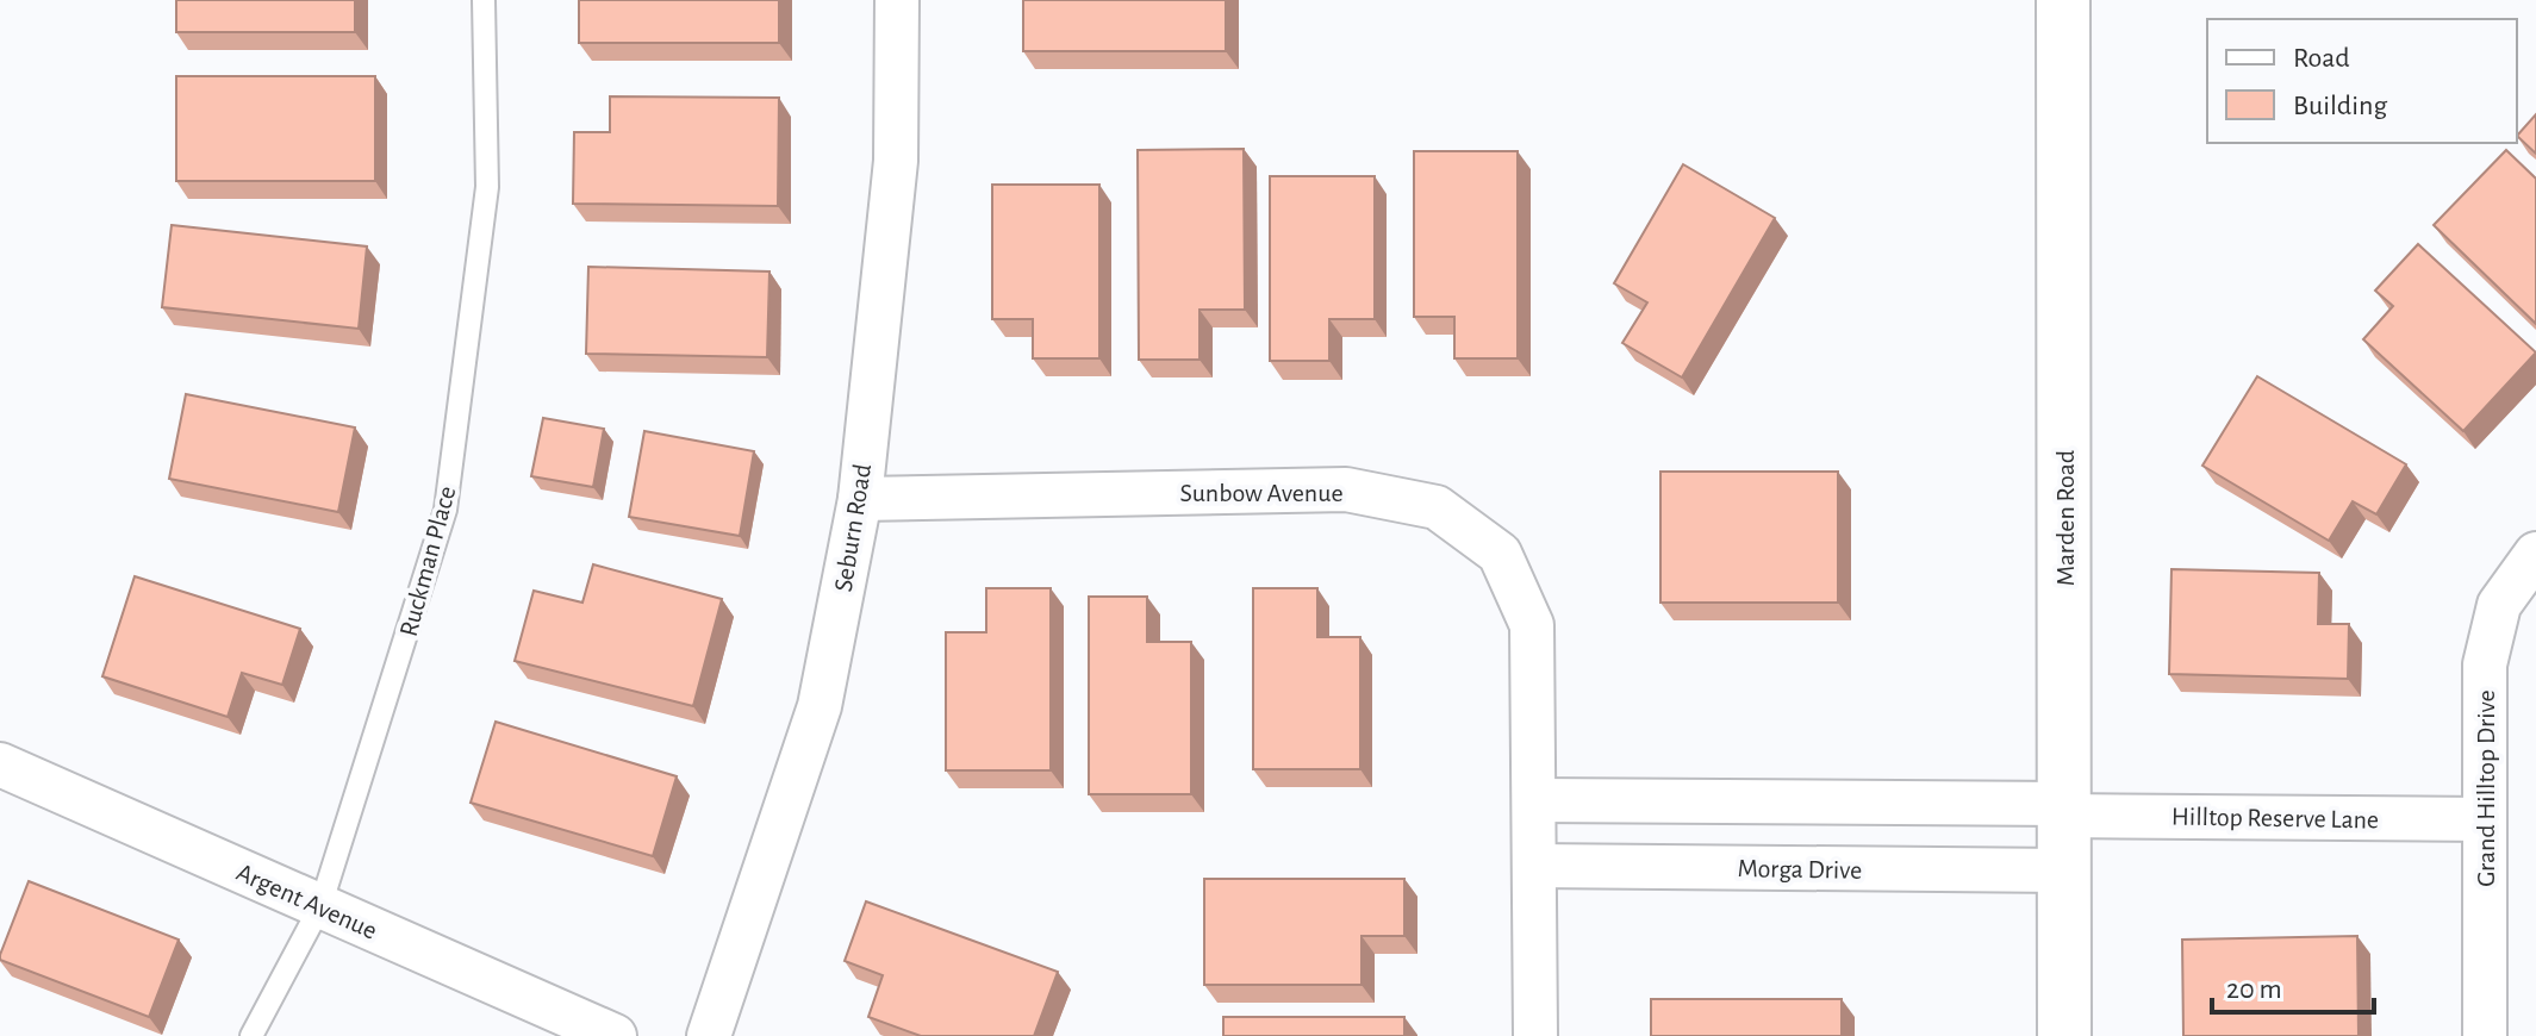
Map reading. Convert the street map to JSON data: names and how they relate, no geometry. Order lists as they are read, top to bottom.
{
  "streets": {
    "street": [
      "Sunbow Avenue",
      "Marden Road",
      "Seburn Road",
      "Grand Hilltop Drive",
      "Hilltop Reserve Lane",
      "Morga Drive",
      "Argent Avenue"
    ],
    "lane": ["Ruckman Place"]
  },
  "crossings": [
    ["Sunbow Avenue", "Seburn Road"],
    ["Sunbow Avenue", "Morga Drive"],
    ["Marden Road", "Hilltop Reserve Lane"],
    ["Marden Road", "Morga Drive"],
    ["Ruckman Place", "Argent Avenue"],
    ["Grand Hilltop Drive", "Hilltop Reserve Lane"]
  ],
  "legend": ["Road", "Building"],
  "scale_bar": "20 m"
}
